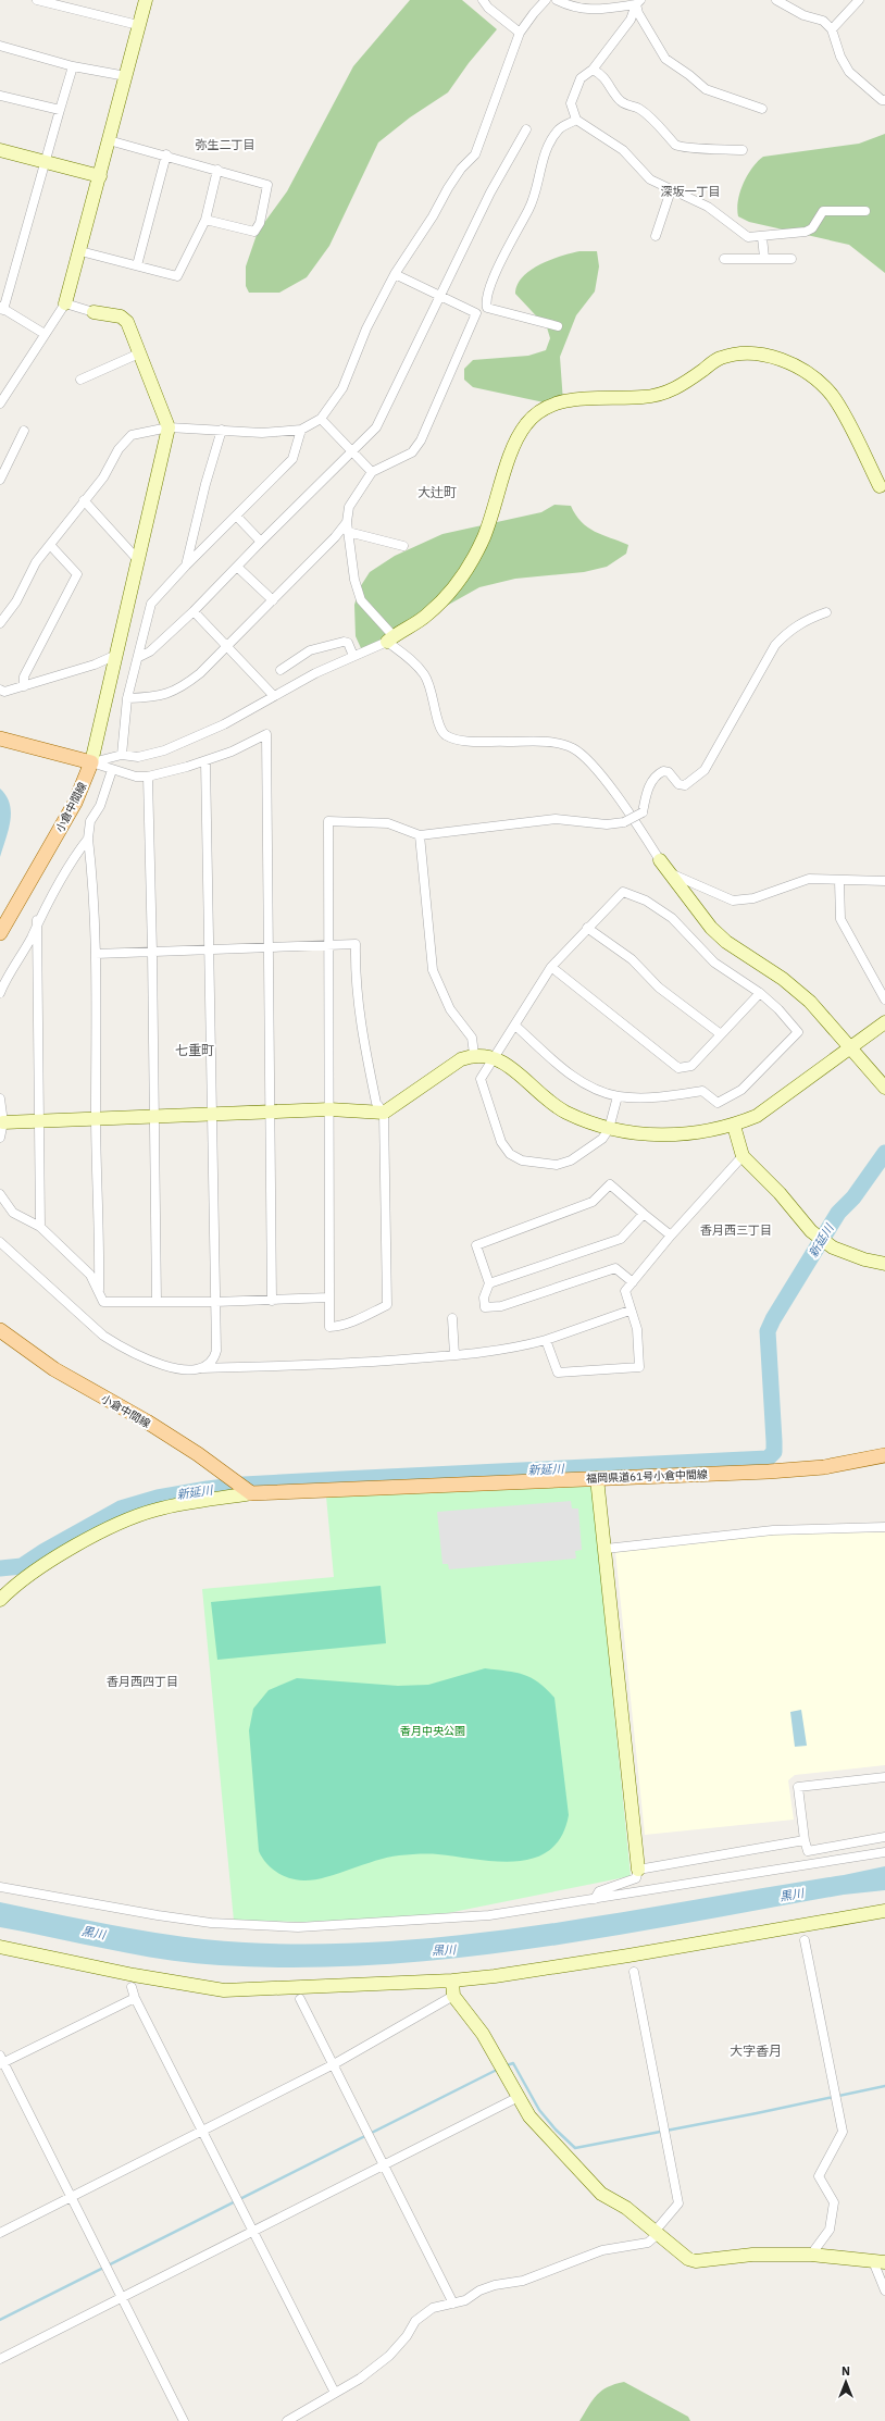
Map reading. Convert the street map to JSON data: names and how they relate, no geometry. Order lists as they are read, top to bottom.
{
  "streets": {
    "main road": ["小倉中間線", "福岡県道61号小倉中間線"]
  },
  "crossings": [
    ["小倉中間線", "福岡県道61号小倉中間線"]
  ],
  "districts": [
    "弥生二丁目",
    "深坂一丁目",
    "大辻町",
    "七重町",
    "香月西三丁目",
    "香月西四丁目",
    "大字香月"
  ],
  "water": ["新延川", "黒川"],
  "parks": ["香月中央公園"],
  "north": "top"
}
